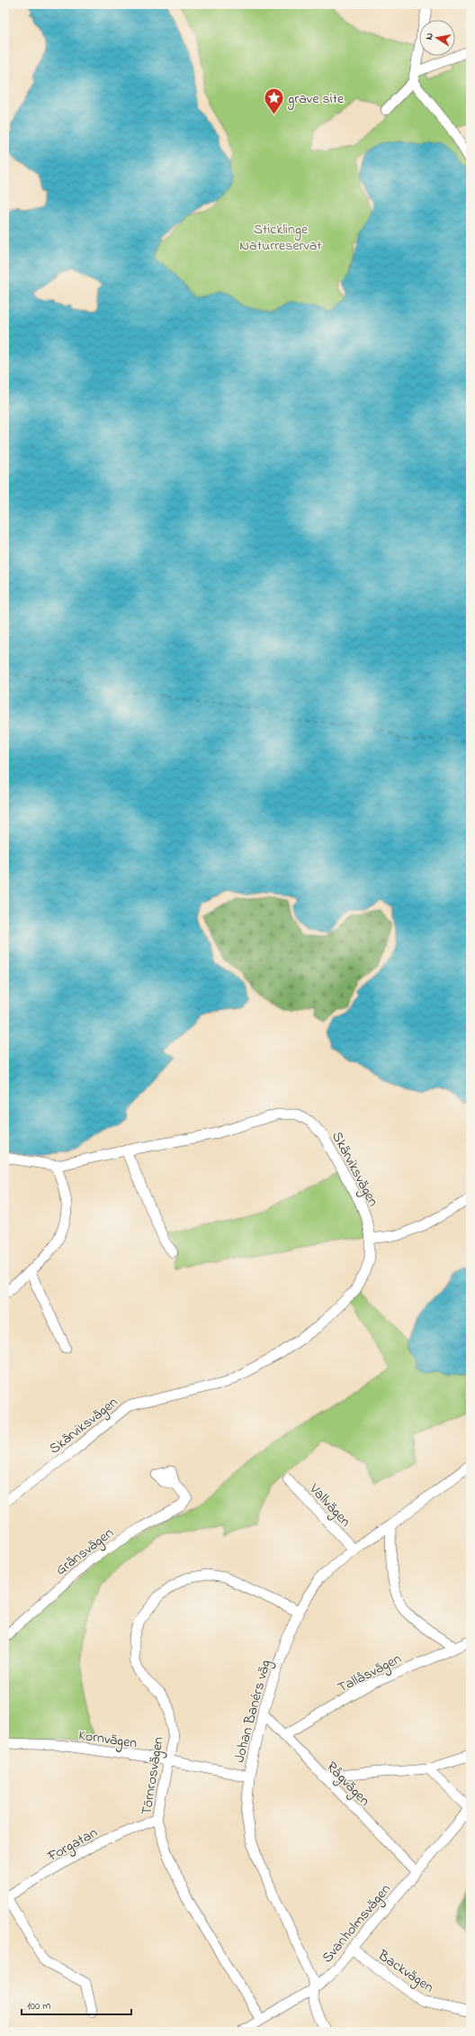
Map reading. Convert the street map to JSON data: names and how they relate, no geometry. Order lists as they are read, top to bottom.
{
  "streets": {
    "street": [
      "Skärviksvägen",
      "Vallvägen",
      "Gränsvägen",
      "Tallåsvägen",
      "Johan Banérs väg",
      "Kornvägen",
      "Törnrosvägen",
      "Rågvägen",
      "Forgatan",
      "Svanholmsvägen",
      "Backvägen"
    ]
  },
  "crossings": [
    ["Vallvägen", "Johan Banérs väg"],
    ["Tallåsvägen", "Rågvägen"],
    ["Johan Banérs väg", "Kornvägen"],
    ["Johan Banérs väg", "Törnrosvägen"],
    ["Johan Banérs väg", "Rågvägen"],
    ["Johan Banérs väg", "Svanholmsvägen"],
    ["Kornvägen", "Törnrosvägen"],
    ["Törnrosvägen", "Forgatan"],
    ["Törnrosvägen", "Svanholmsvägen"],
    ["Rågvägen", "Svanholmsvägen"],
    ["Svanholmsvägen", "Backvägen"]
  ],
  "parks": ["Sticklinge Naturreservat"],
  "places": {
    "place": ["grave site"]
  },
  "scale_bar": "100 m",
  "north": "left"
}
